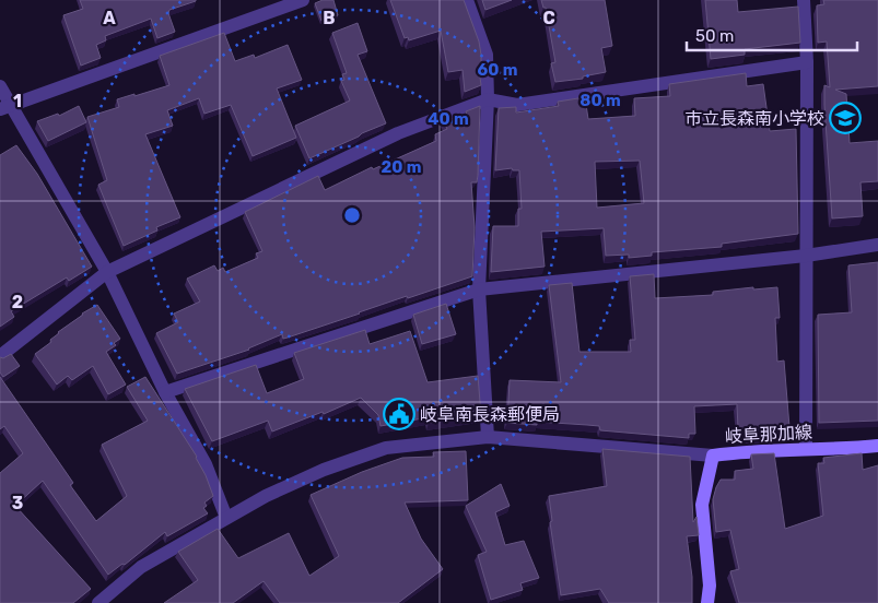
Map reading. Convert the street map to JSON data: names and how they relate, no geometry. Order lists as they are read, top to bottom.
{
  "streets": {
    "main road": ["岐阜那加線"]
  },
  "places": {
    "school or university": ["市立長森南小学校"],
    "public building": ["岐阜南長森郵便局"]
  },
  "scale_bar": "50 m",
  "grid": {
    "columns": ["A", "B", "C"],
    "rows": ["1", "2", "3"]
  },
  "rings": [
    "60 m",
    "80 m",
    "40 m",
    "20 m"
  ]
}
